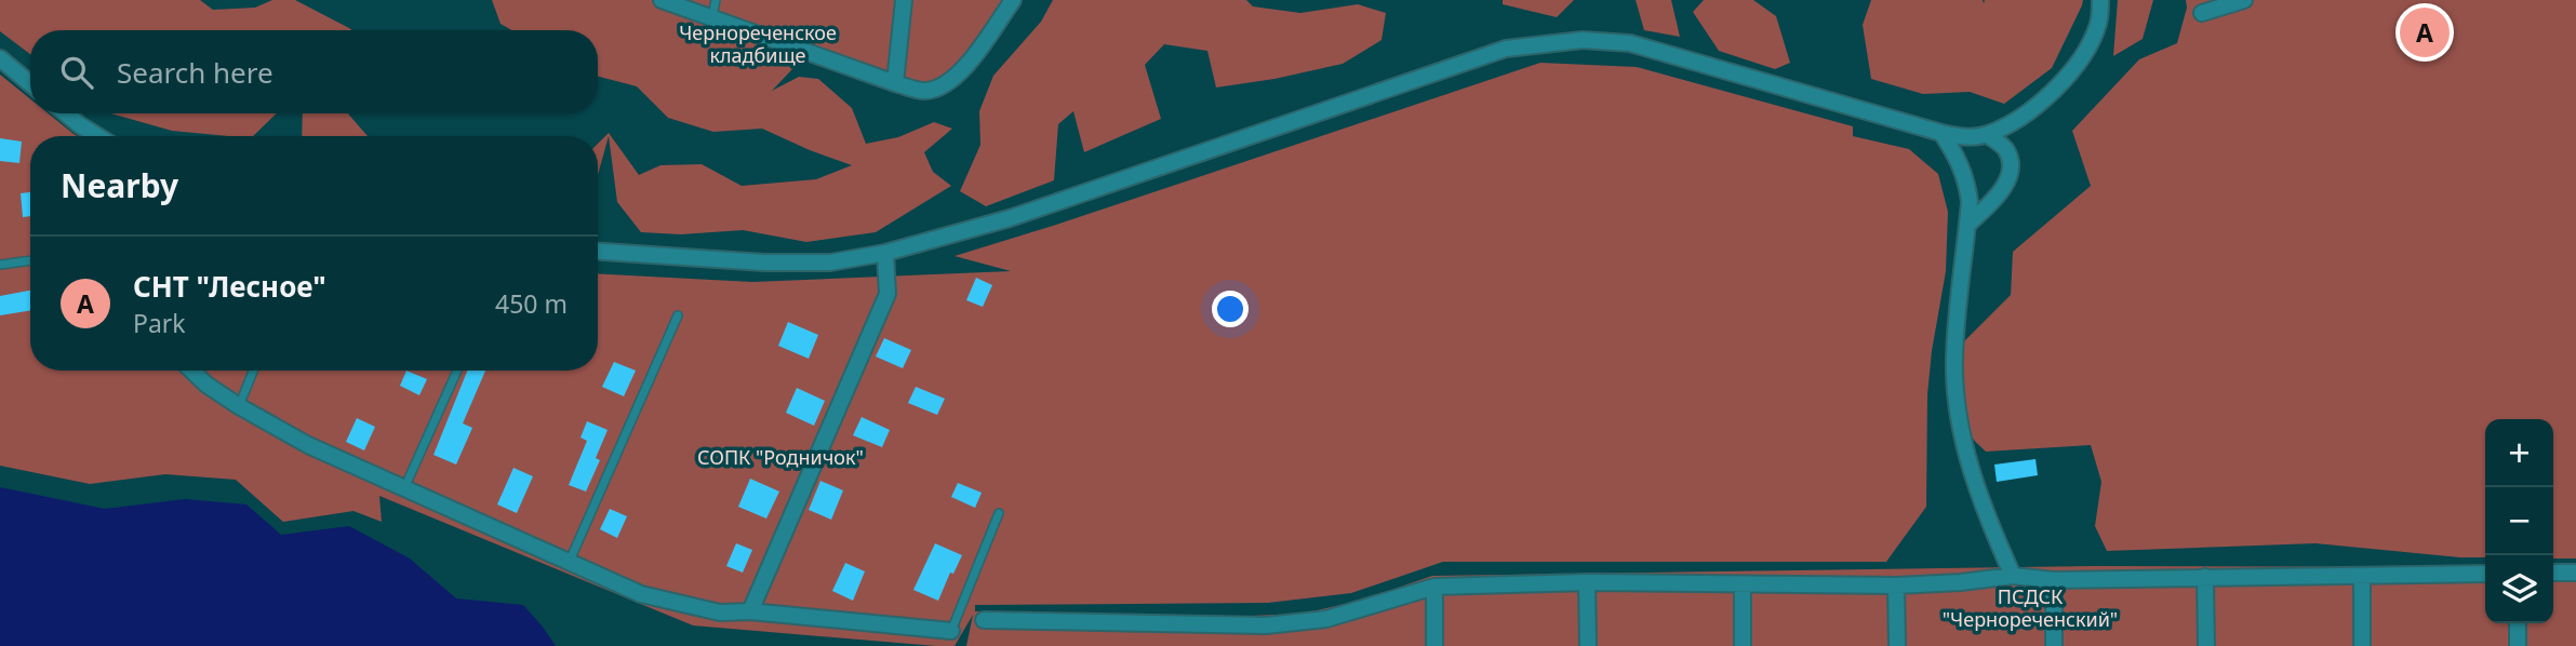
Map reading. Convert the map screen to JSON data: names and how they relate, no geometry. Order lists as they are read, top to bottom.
{
  "parks": ["Чернореченское кладбище", "СОПК \"Родничок\"", "ПСДСК \"Чернореченский\""],
  "page": {
    "pins": "A",
    "search": "Search here",
    "heading": "Nearby",
    "list": [
      {
        "mark": "A",
        "name": "СНТ \"Лесное\"",
        "note": "Park",
        "value": "450 m"
      }
    ],
    "map_buttons": ["+", "−"]
  }
}
